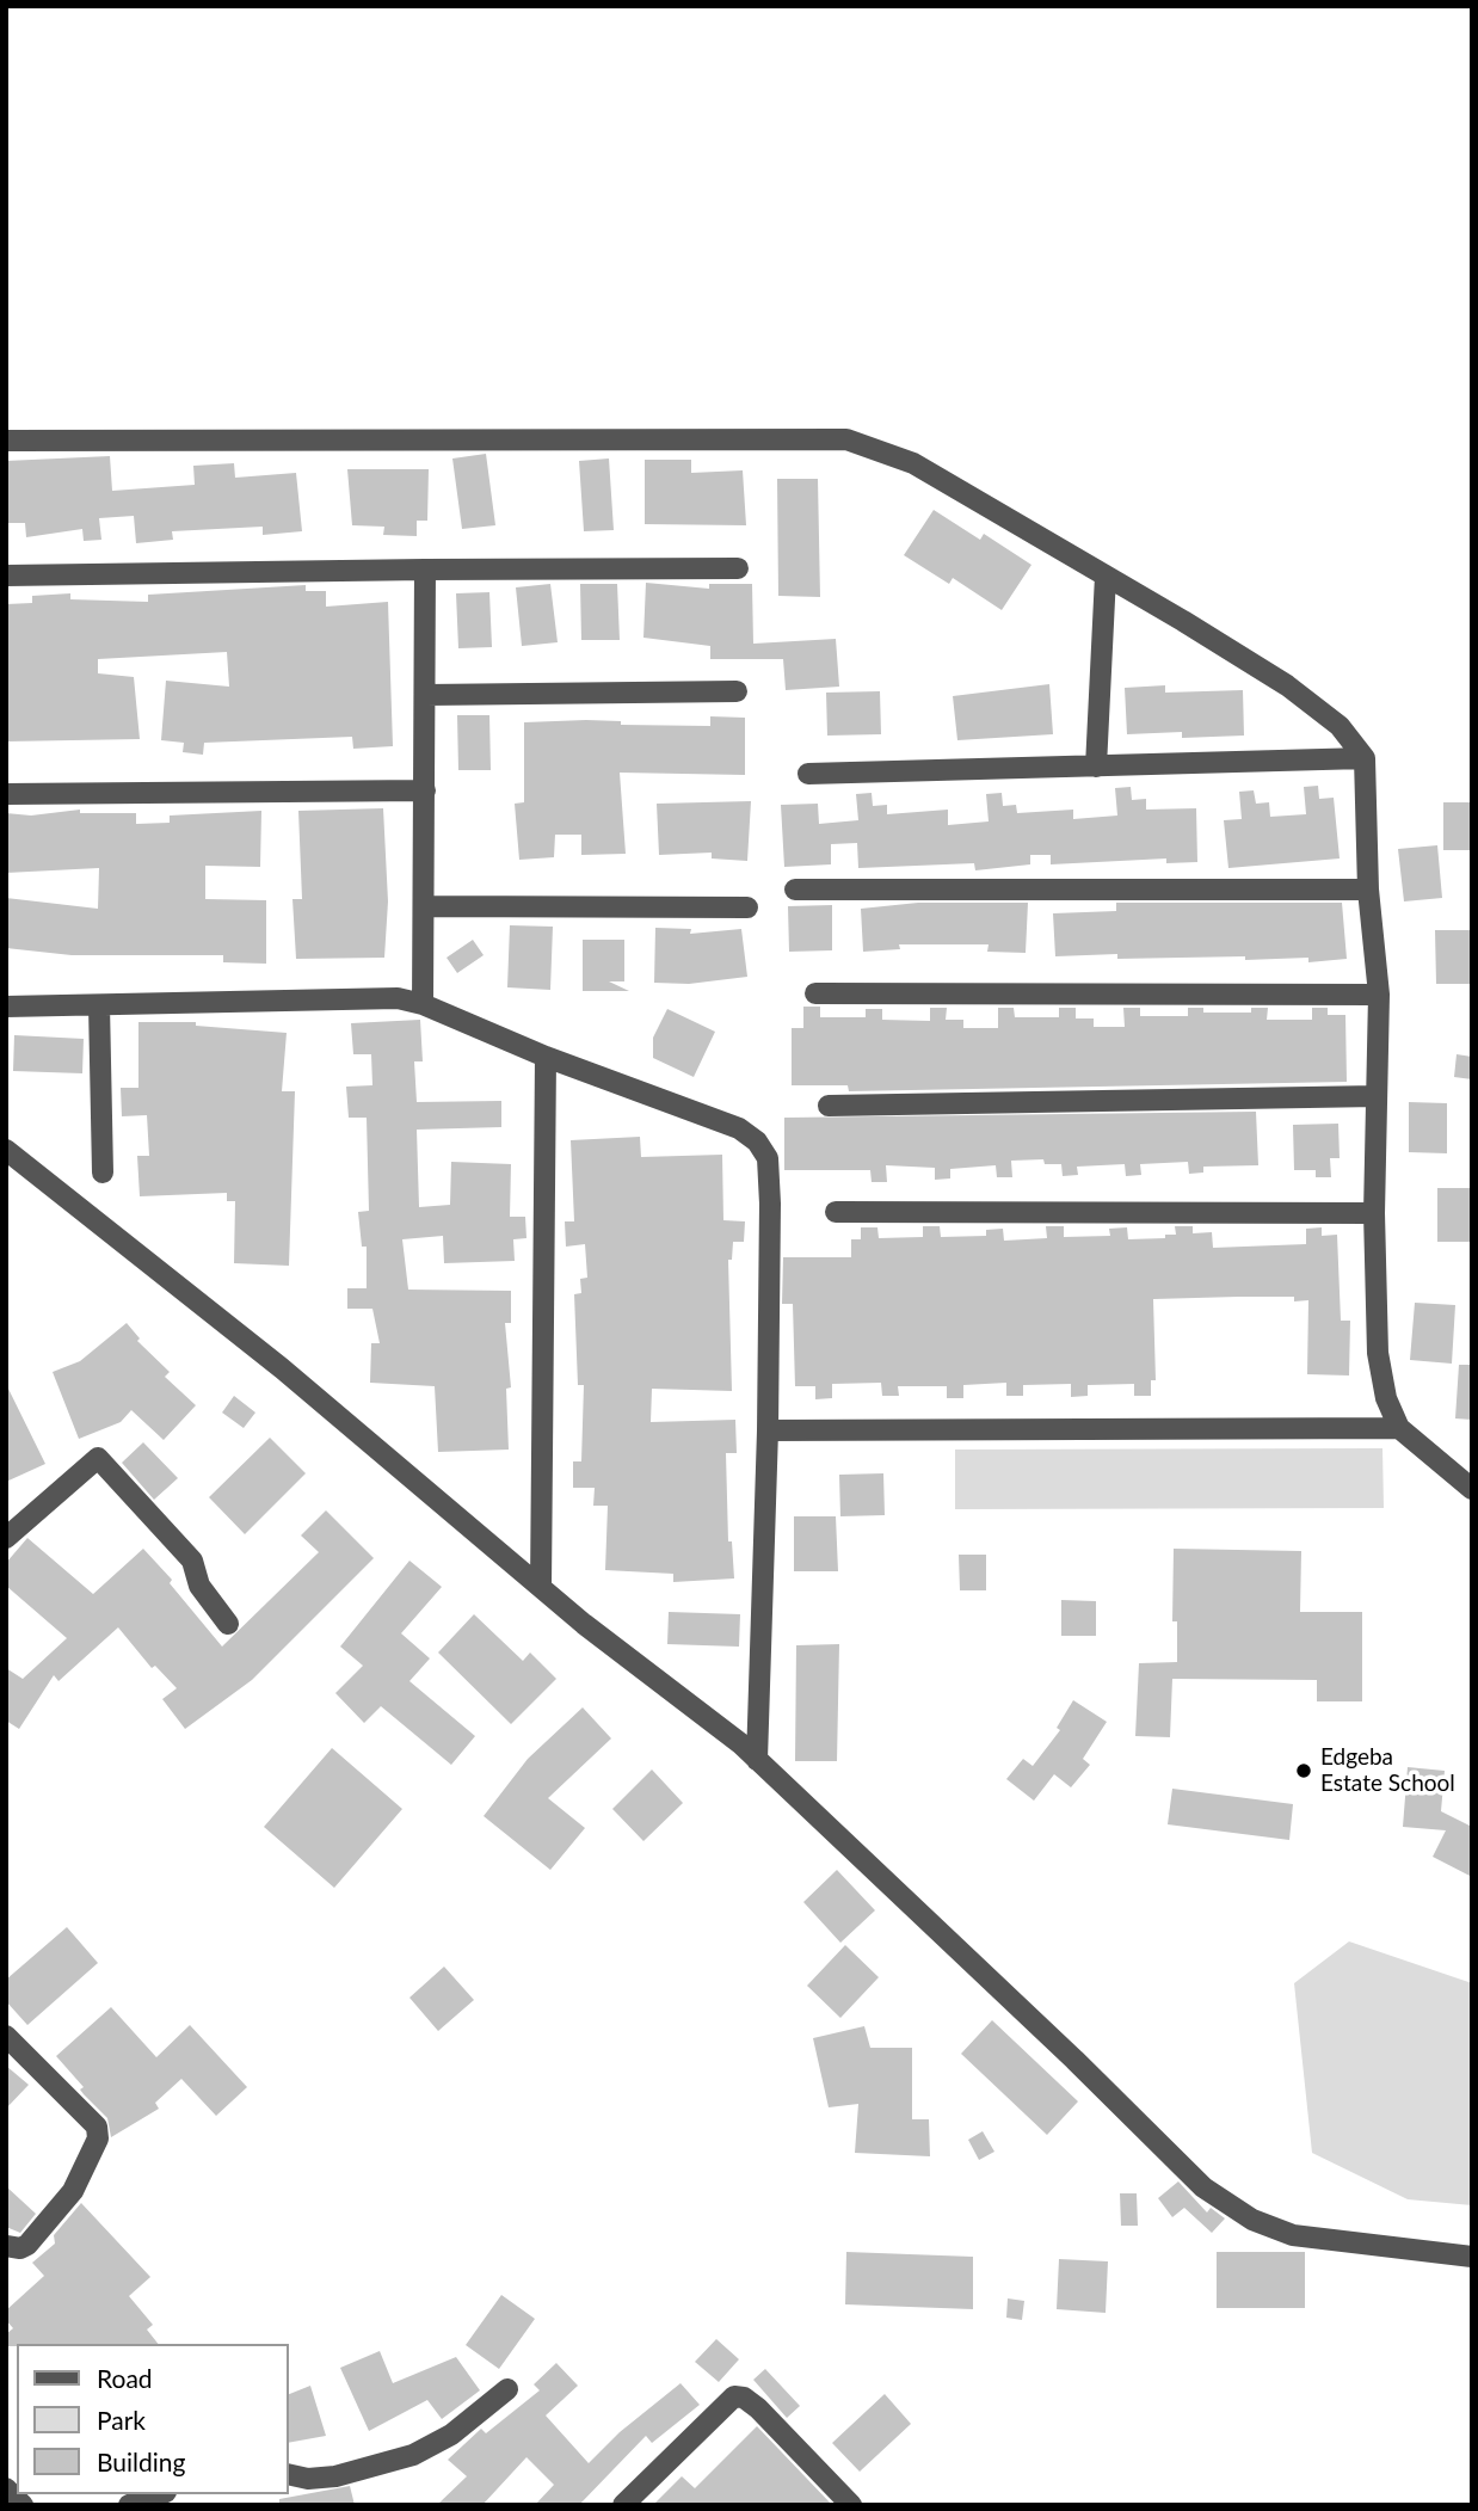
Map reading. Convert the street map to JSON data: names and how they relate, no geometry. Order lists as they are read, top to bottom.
{
  "places": ["Edgeba Estate School"],
  "legend": ["Road", "Park", "Building"]
}
